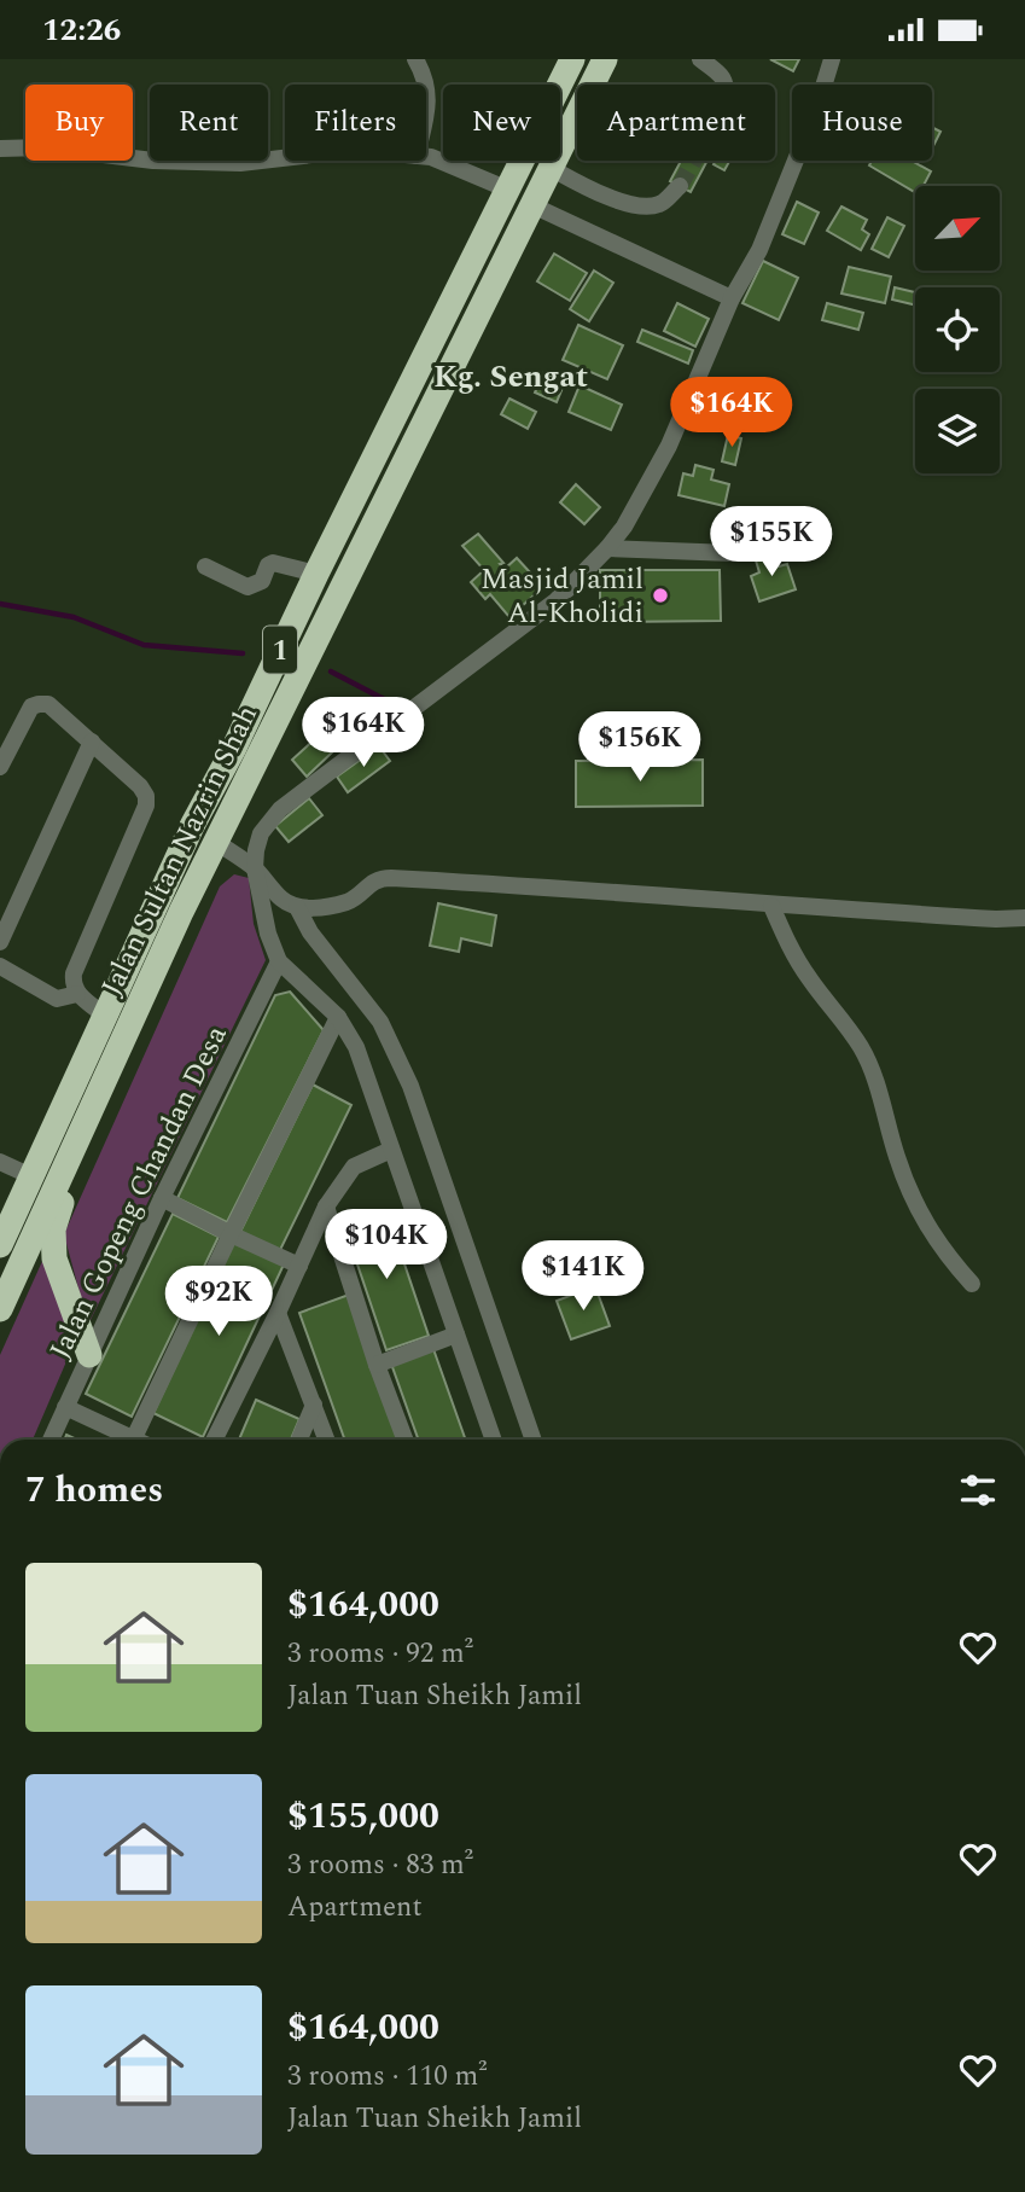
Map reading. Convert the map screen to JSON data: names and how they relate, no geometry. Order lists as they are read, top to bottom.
{
  "streets": {
    "highway": ["1", "Jalan Sultan Nazrin Shah"],
    "street": ["Jalan Gopeng Chandan Desa"]
  },
  "districts": ["Kg. Sengat"],
  "places": ["Masjid Jamil Al-Kholidi"],
  "north": "top right",
  "page": {
    "status": "12:26",
    "chip": [
      "Buy",
      "Rent",
      "Filters",
      "New",
      "Apartment",
      "House"
    ],
    "price": [
      "$164K",
      "$155K",
      "$164K",
      "$156K",
      "$104K",
      "$141K",
      "$92K"
    ],
    "heading": "7 homes",
    "list": [
      {
        "name": "$164,000",
        "note": "3 rooms · 92 m² · Jalan Tuan Sheikh Jamil"
      },
      {
        "name": "$155,000",
        "note": "3 rooms · 83 m² · Apartment"
      },
      {
        "name": "$164,000",
        "note": "3 rooms · 110 m² · Jalan Tuan Sheikh Jamil"
      }
    ]
  }
}
